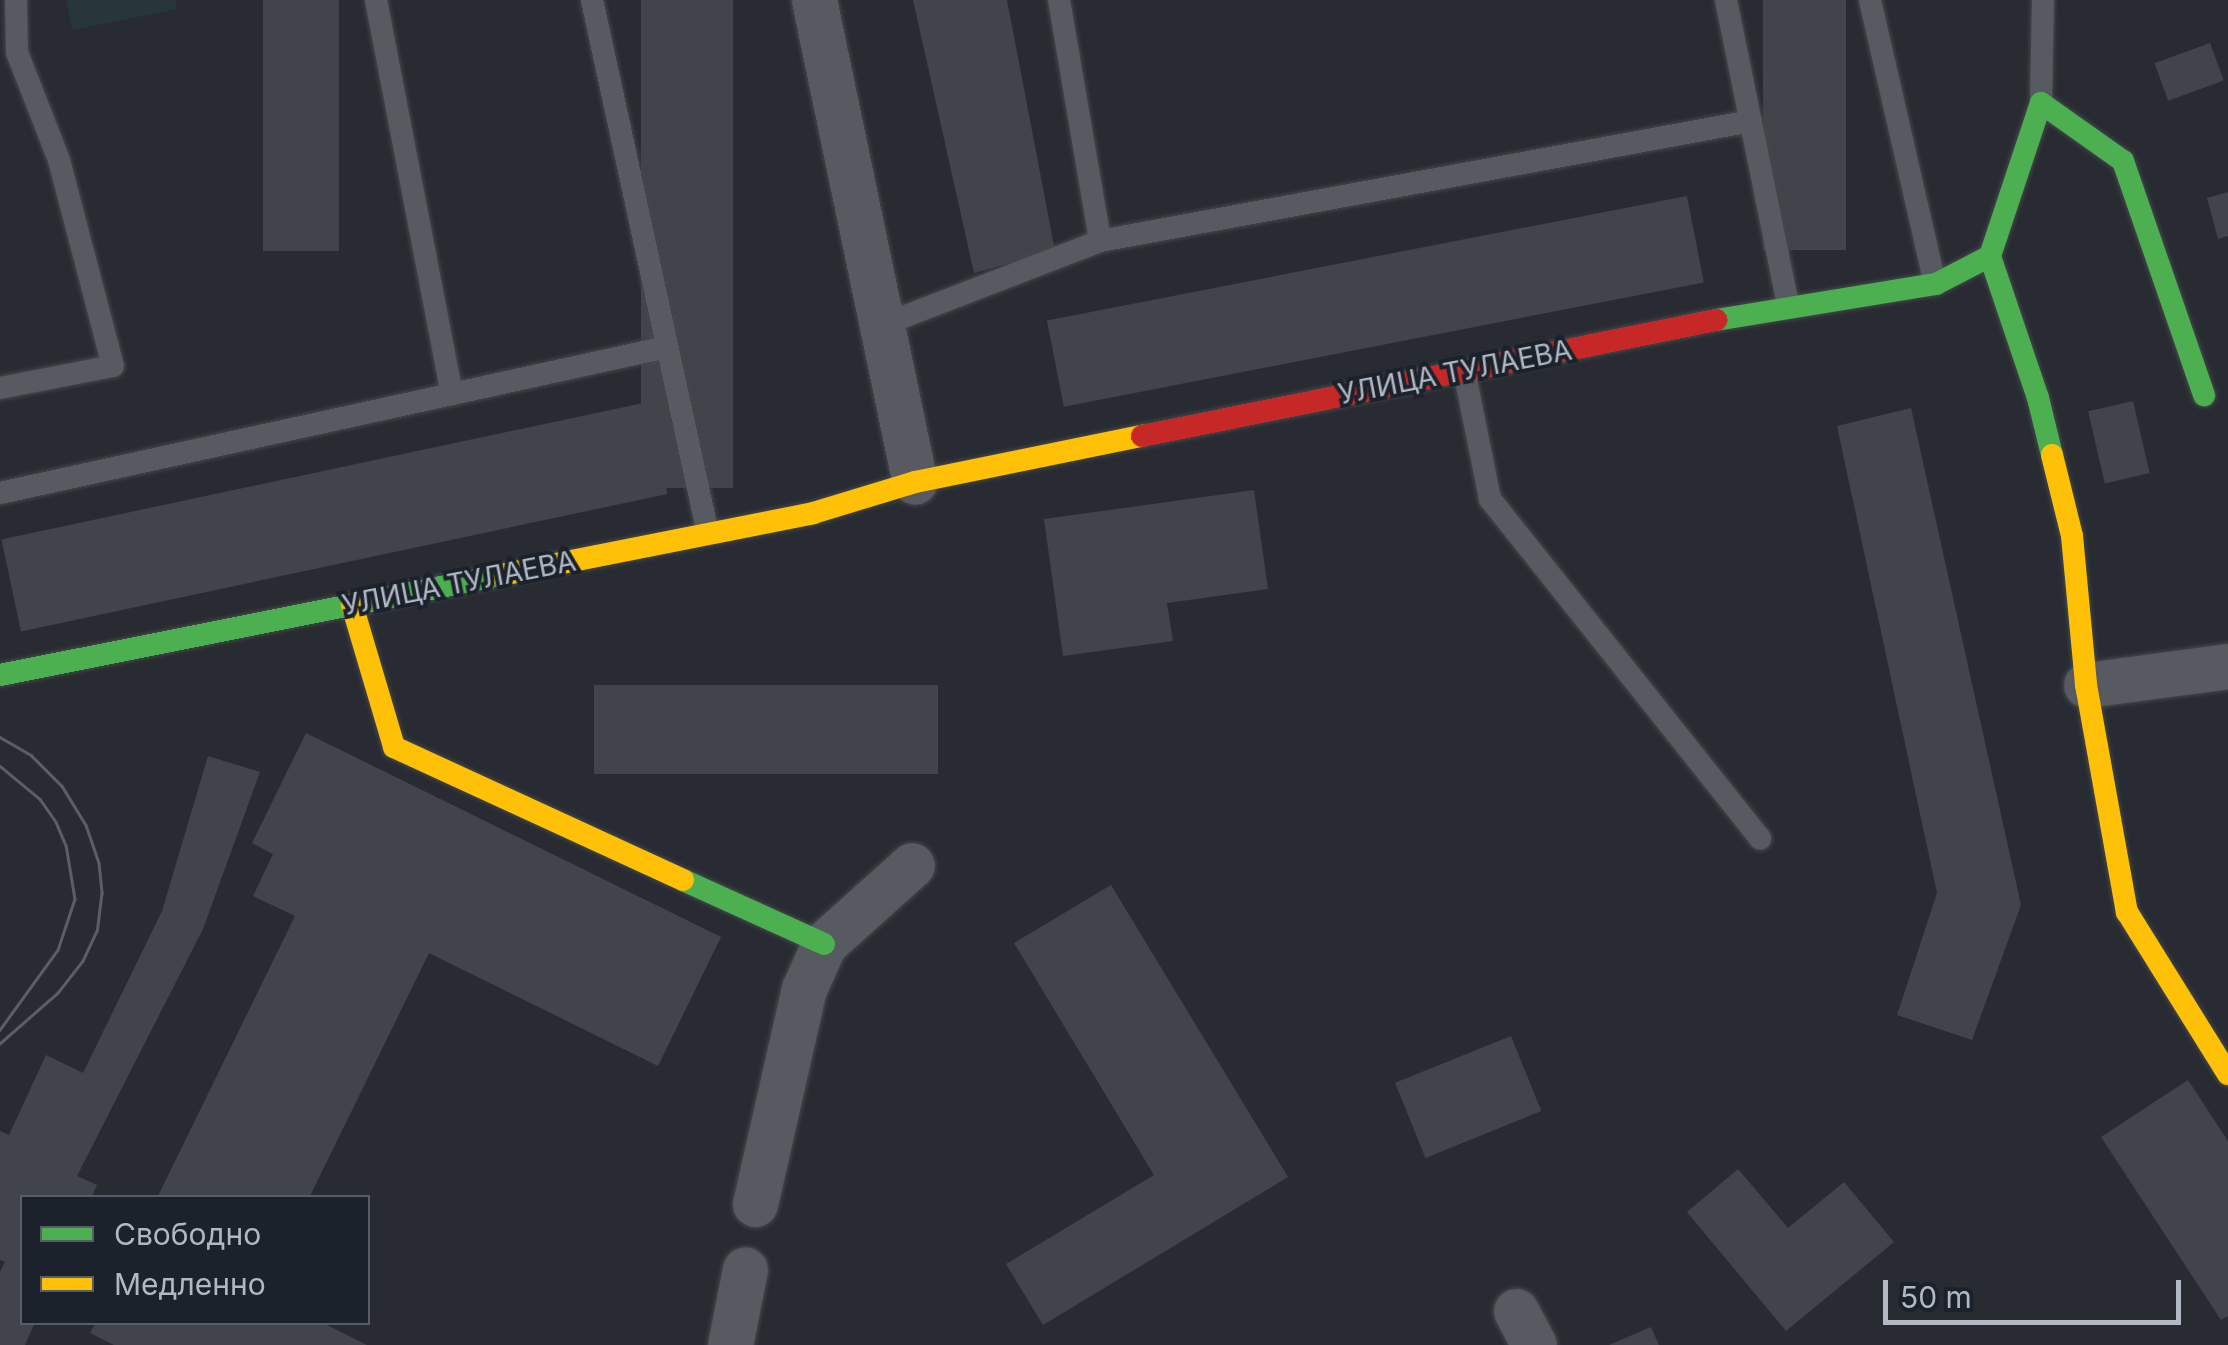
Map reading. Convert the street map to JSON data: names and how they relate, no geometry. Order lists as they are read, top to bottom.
{
  "streets": {
    "street": ["УЛИЦА ТУЛАЕВА"]
  },
  "legend": ["Свободно", "Медленно"],
  "scale_bar": "50 m"
}
